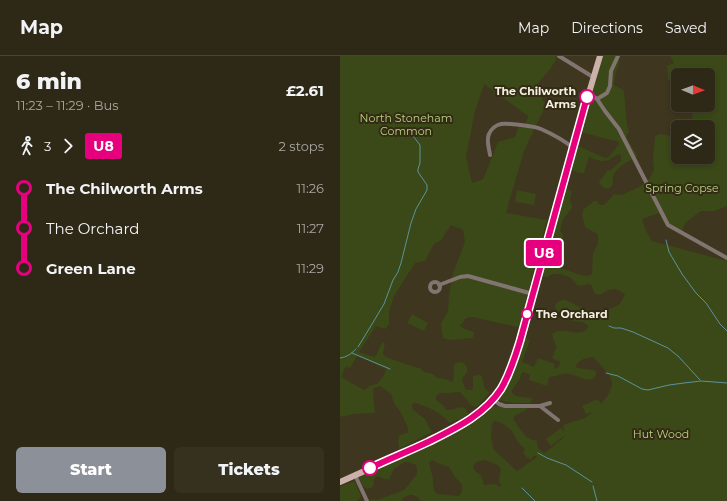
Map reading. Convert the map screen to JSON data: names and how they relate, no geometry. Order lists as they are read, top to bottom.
{
  "parks": ["North Stoneham Common", "Spring Copse", "Hut Wood"],
  "places": ["The Chilworth Arms", "The Orchard"],
  "lines": ["bus line U8"],
  "north": "right",
  "page": {
    "header": "Map",
    "nav": ["Map", "Directions", "Saved"],
    "heading": ["6 min", "11:23 – 11:29 · Bus", "£2.61"],
    "on_map": "U8",
    "legs": ["3", "U8", "2 stops"],
    "list": [
      {
        "name": "The Chilworth Arms",
        "value": "11:26"
      },
      {
        "name": "The Orchard",
        "value": "11:27"
      },
      {
        "name": "Green Lane",
        "value": "11:29"
      }
    ],
    "buttons": ["Start", "Tickets"]
  }
}
